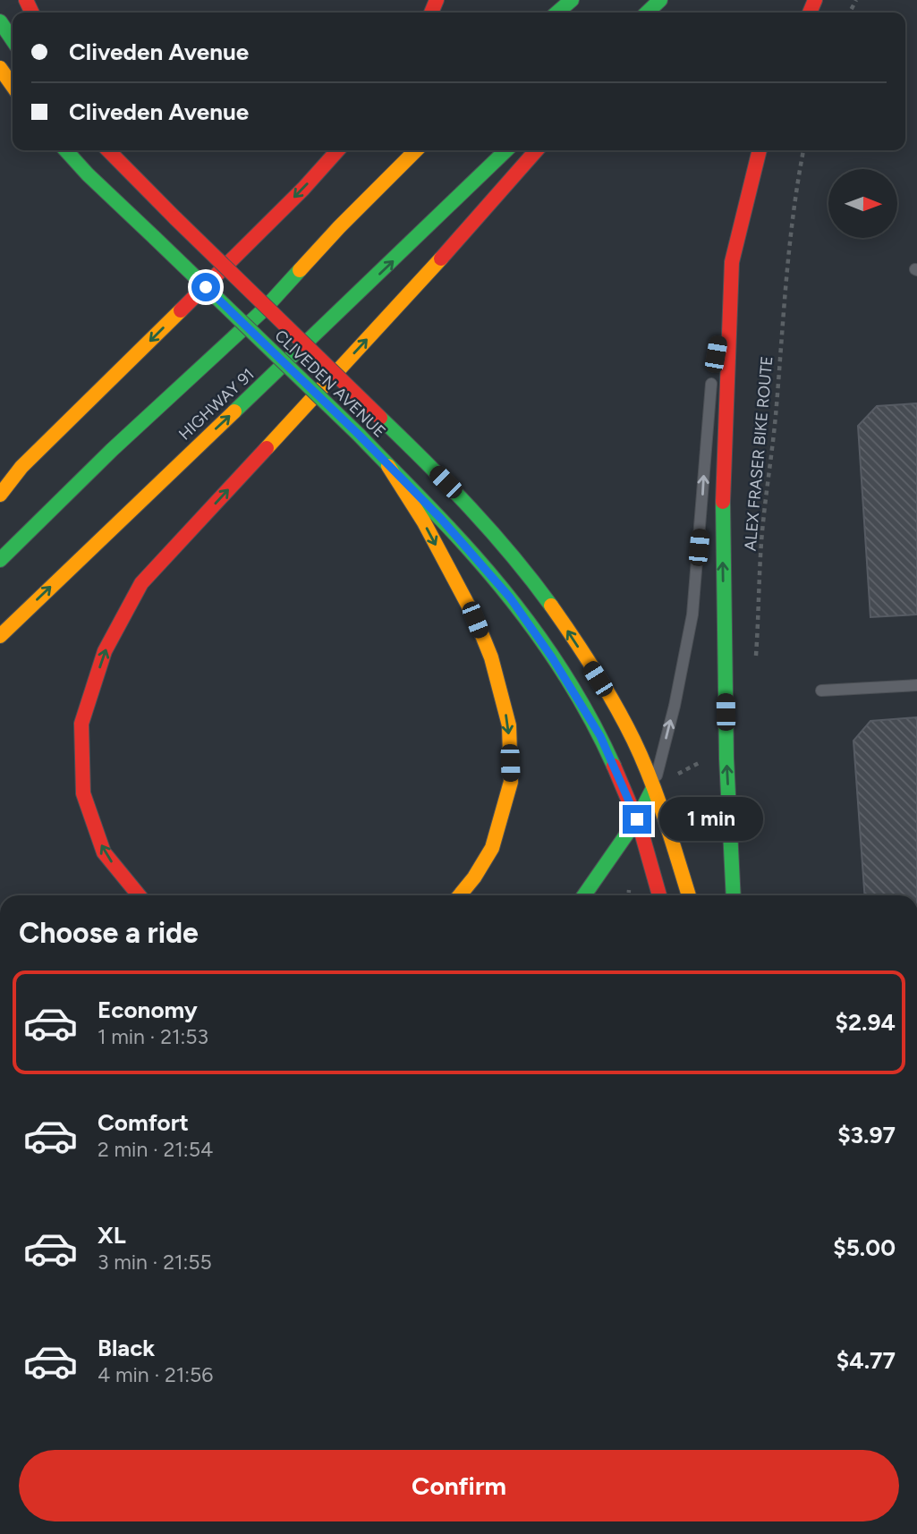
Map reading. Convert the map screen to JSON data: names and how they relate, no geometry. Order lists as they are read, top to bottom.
{
  "streets": {
    "main road": ["CLIVEDEN AVENUE", "HIGHWAY 91"],
    "path": ["ALEX FRASER BIKE ROUTE"]
  },
  "north": "right",
  "page": {
    "banner": ["Cliveden Avenue", "Cliveden Avenue"],
    "bubble": "1 min",
    "heading": "Choose a ride",
    "list": [
      {
        "name": "Economy",
        "note": "1 min · 21:53",
        "value": "$2.94"
      },
      {
        "name": "Comfort",
        "note": "2 min · 21:54",
        "value": "$3.97"
      },
      {
        "name": "XL",
        "note": "3 min · 21:55",
        "value": "$5.00"
      },
      {
        "name": "Black",
        "note": "4 min · 21:56",
        "value": "$4.77"
      }
    ],
    "buttons": "Confirm"
  }
}
